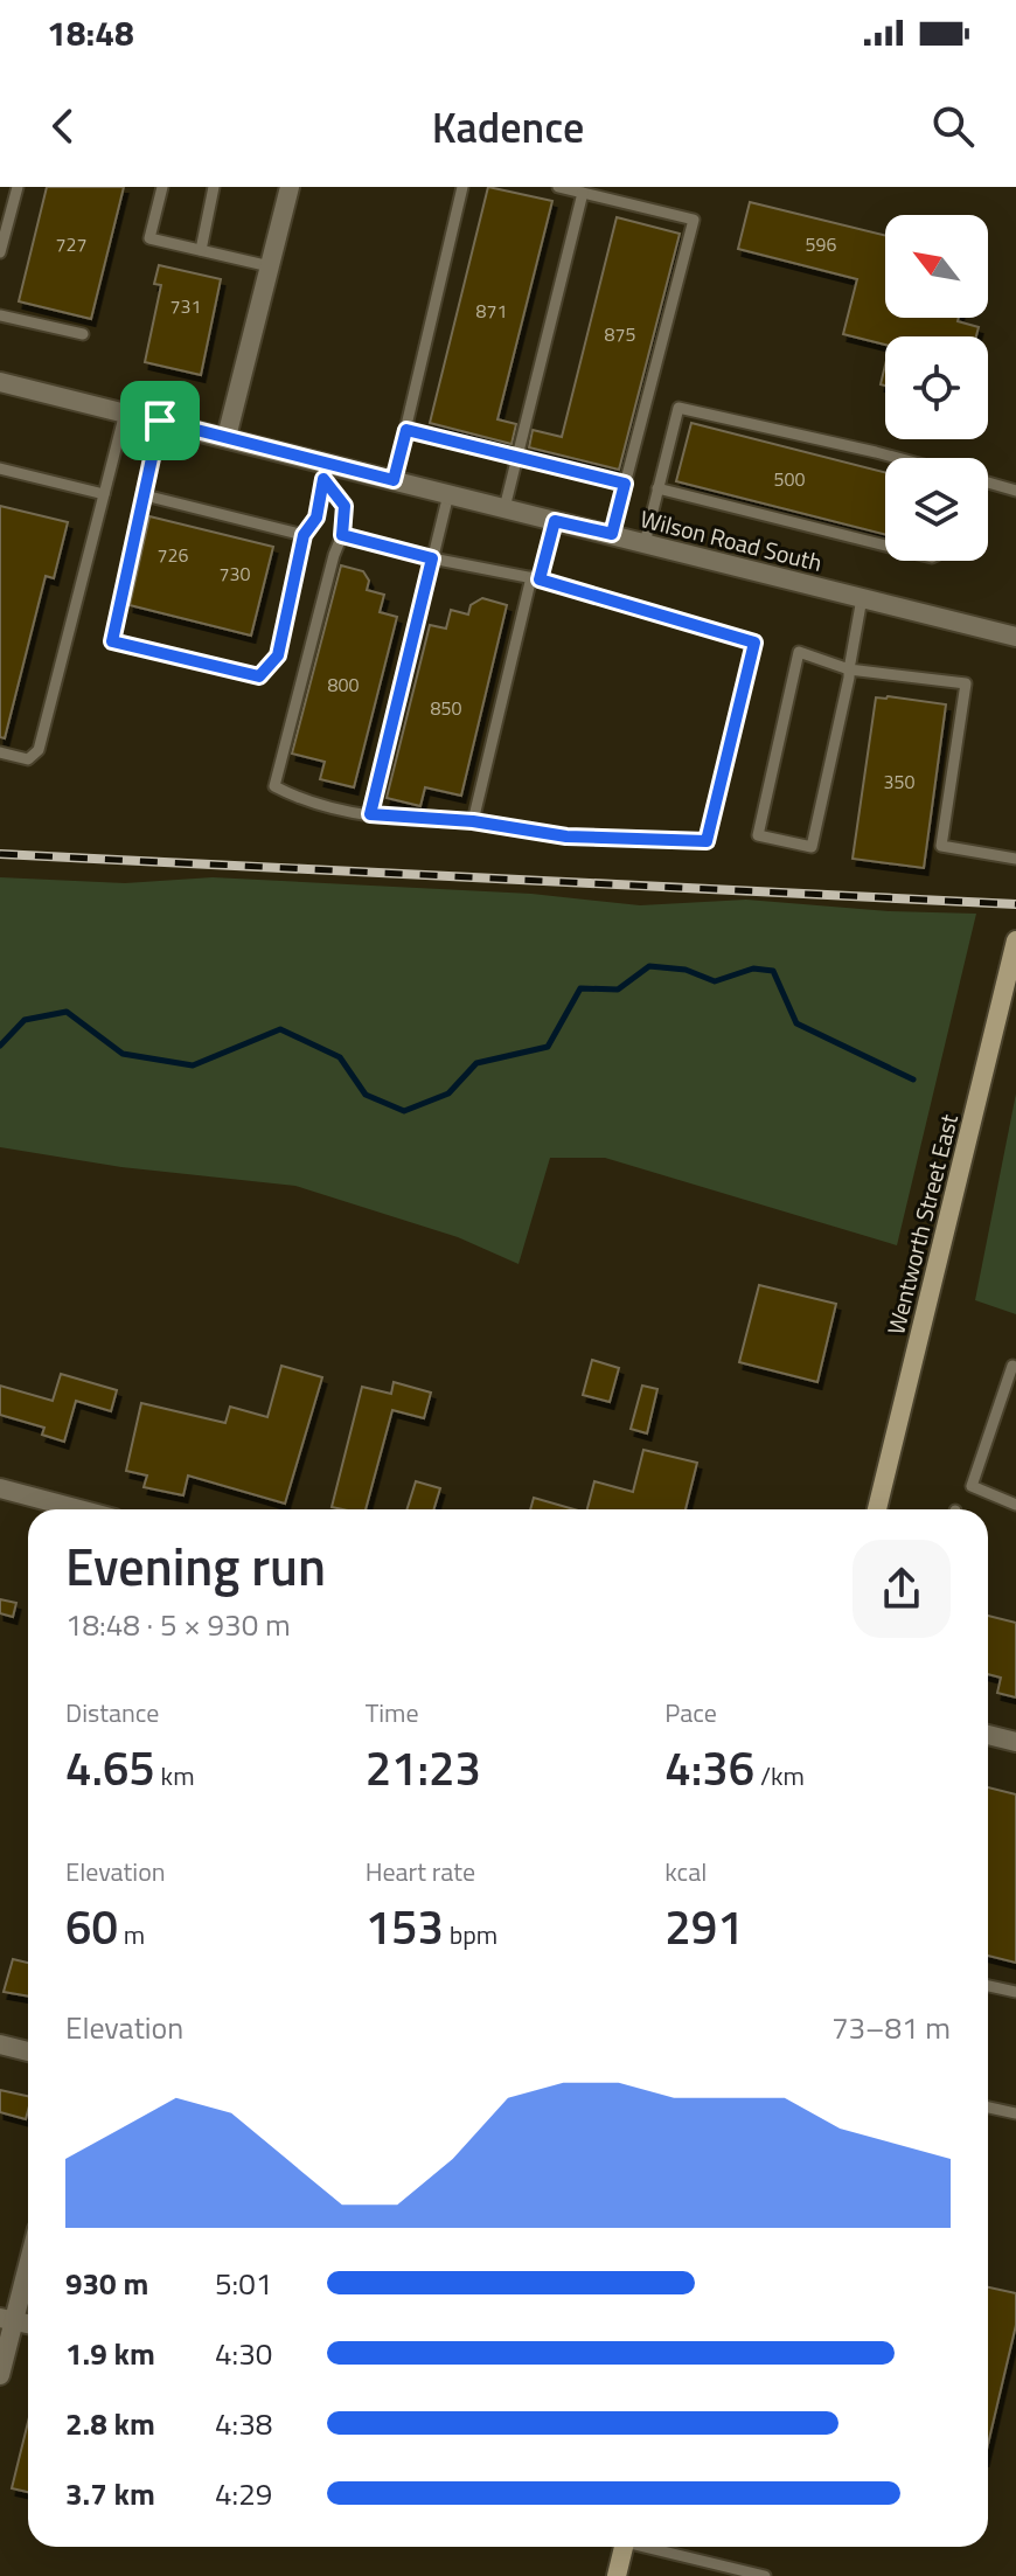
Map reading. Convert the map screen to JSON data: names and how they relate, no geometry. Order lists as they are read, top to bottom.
{
  "streets": {
    "main road": ["Wentworth Street East"],
    "street": ["Wilson Road South"]
  },
  "house_numbers": [
    "727",
    "596",
    "731",
    "871",
    "875",
    "500",
    "726",
    "730",
    "800",
    "850",
    "350"
  ],
  "north": "top left",
  "page": {
    "status": "18:48",
    "header": "Kadence",
    "heading": ["Evening run", "18:48 · 5 × 930 m"],
    "stats": [
      ["Distance", "4.65 km"],
      ["Time", "21:23"],
      ["Pace", "4:36 /km"],
      ["Elevation", "60 m"],
      ["Heart rate", "153 bpm"],
      ["kcal", "291"]
    ],
    "chart": ["Elevation", "73–81 m"],
    "list": [
      {
        "name": "930 m",
        "note": "5:01"
      },
      {
        "name": "1.9 km",
        "note": "4:30"
      },
      {
        "name": "2.8 km",
        "note": "4:38"
      },
      {
        "name": "3.7 km",
        "note": "4:29"
      }
    ]
  }
}
